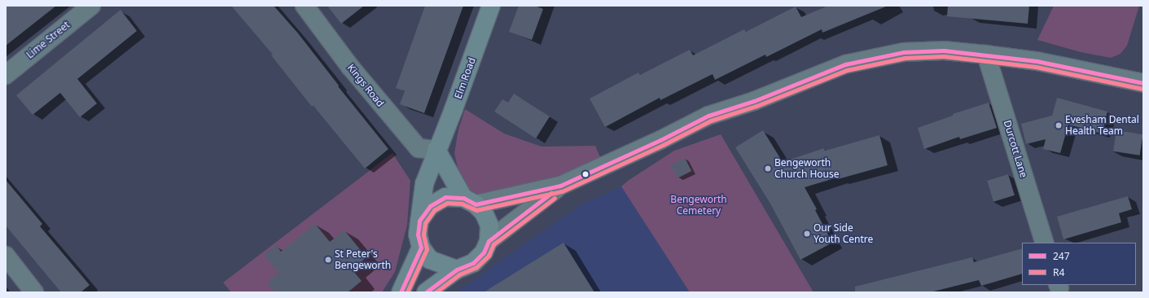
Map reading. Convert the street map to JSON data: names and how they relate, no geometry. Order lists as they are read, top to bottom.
{
  "streets": {
    "main road": ["Elm Road"],
    "street": ["Lime Street", "Kings Road", "Durcott Lane"]
  },
  "crossings": [
    ["Elm Road", "Kings Road"]
  ],
  "parks": ["Bengeworth Cemetery"],
  "places": [
    "Evesham Dental Health Team",
    "Bengeworth Church House",
    "Our Side Youth Centre",
    "St Peter's Bengeworth"
  ],
  "lines": ["transit line 247", "transit line R4"],
  "legend": ["247", "R4"]
}
